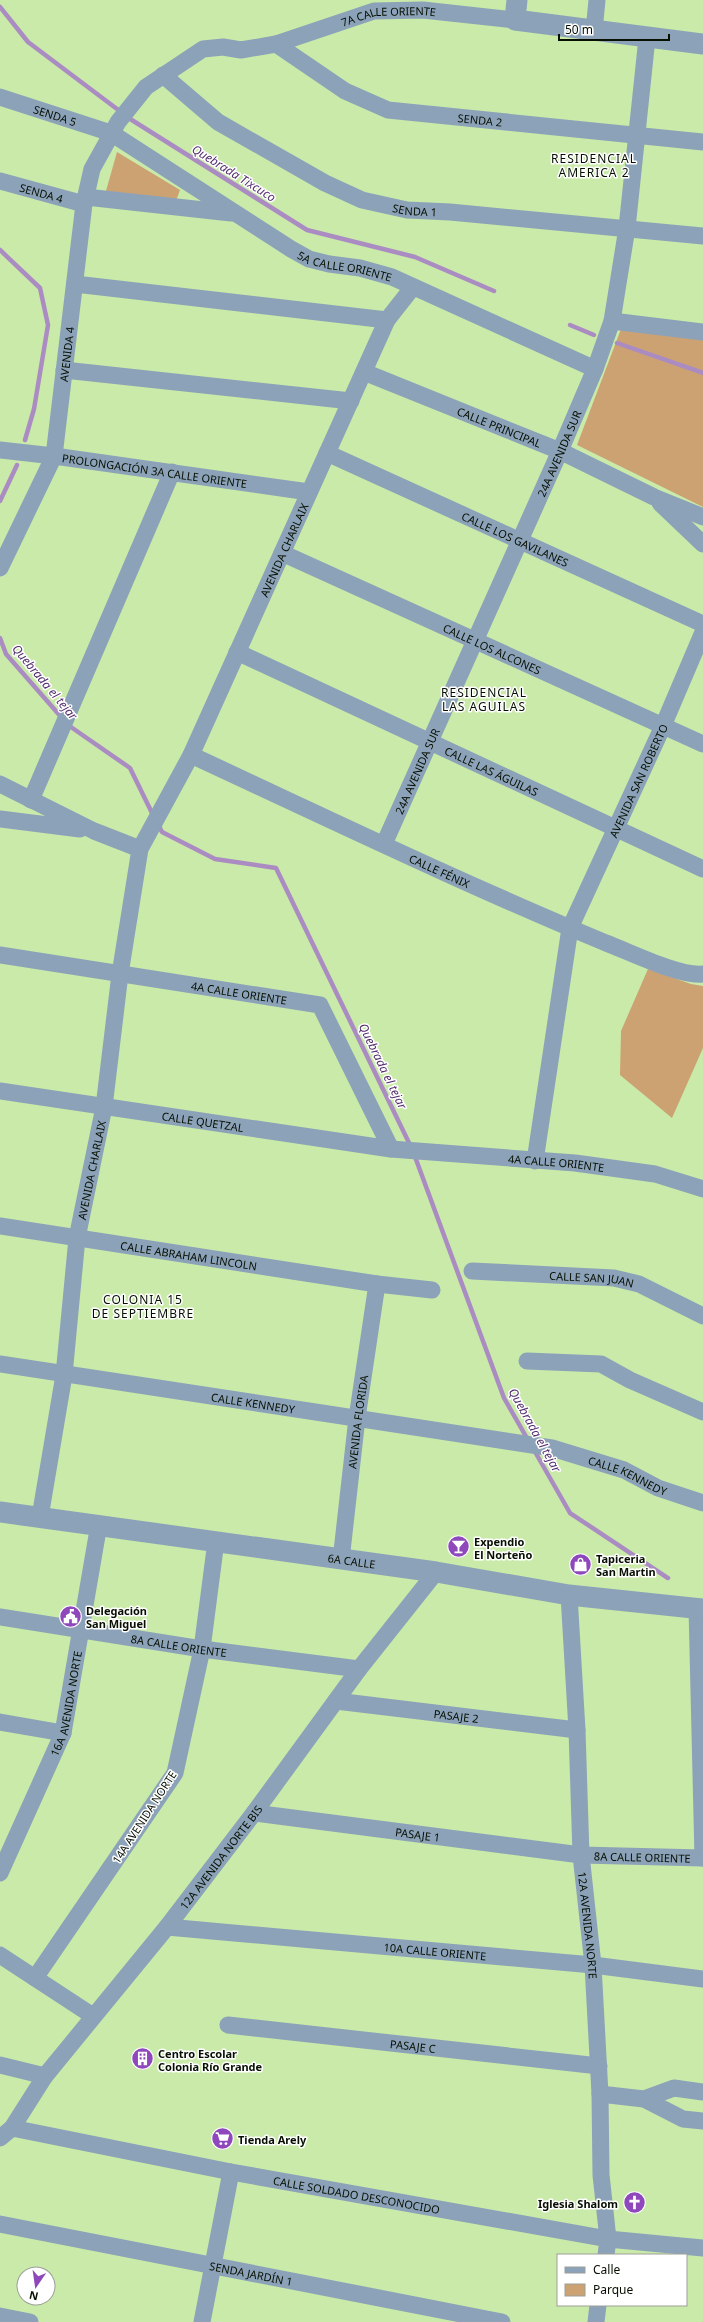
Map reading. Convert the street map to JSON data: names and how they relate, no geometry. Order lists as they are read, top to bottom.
{
  "streets": {
    "street": [
      "7A CALLE ORIENTE",
      "SENDA 5",
      "SENDA 2",
      "SENDA 4",
      "SENDA 1",
      "5A CALLE ORIENTE",
      "AVENIDA 4",
      "CALLE PRINCIPAL",
      "24A AVENIDA SUR",
      "PROLONGACIÓN 3A CALLE ORIENTE",
      "CALLE LOS GAVILANES",
      "AVENIDA CHARLAIX",
      "CALLE LOS ALCONES",
      "CALLE LAS ÁGUILAS",
      "AVENIDA SAN ROBERTO",
      "CALLE FÉNIX",
      "4A CALLE ORIENTE",
      "CALLE QUETZAL",
      "CALLE ABRAHAM LINCOLN",
      "CALLE SAN JUAN",
      "CALLE KENNEDY",
      "AVENIDA FLORIDA",
      "6A CALLE",
      "8A CALLE ORIENTE",
      "16A AVENIDA NORTE",
      "PASAJE 2",
      "14A AVENIDA NORTE",
      "PASAJE 1",
      "12A AVENIDA NORTE BIS",
      "12A AVENIDA NORTE",
      "10A CALLE ORIENTE",
      "PASAJE C",
      "CALLE SOLDADO DESCONOCIDO",
      "SENDA JARDÍN 1"
    ]
  },
  "crossings": [
    ["7A CALLE ORIENTE", "SENDA 5"],
    ["7A CALLE ORIENTE", "SENDA 2"],
    ["7A CALLE ORIENTE", "SENDA 1"],
    ["7A CALLE ORIENTE", "5A CALLE ORIENTE"],
    ["7A CALLE ORIENTE", "AVENIDA 4"],
    ["7A CALLE ORIENTE", "24A AVENIDA SUR"],
    ["SENDA 5", "5A CALLE ORIENTE"],
    ["SENDA 5", "AVENIDA 4"],
    ["SENDA 2", "24A AVENIDA SUR"],
    ["SENDA 4", "5A CALLE ORIENTE"],
    ["SENDA 4", "AVENIDA 4"],
    ["SENDA 1", "24A AVENIDA SUR"],
    ["5A CALLE ORIENTE", "AVENIDA 4"],
    ["5A CALLE ORIENTE", "24A AVENIDA SUR"],
    ["5A CALLE ORIENTE", "AVENIDA CHARLAIX"],
    ["AVENIDA 4", "PROLONGACIÓN 3A CALLE ORIENTE"],
    ["CALLE PRINCIPAL", "24A AVENIDA SUR"],
    ["CALLE PRINCIPAL", "AVENIDA CHARLAIX"],
    ["24A AVENIDA SUR", "CALLE LOS GAVILANES"],
    ["24A AVENIDA SUR", "CALLE LOS ALCONES"],
    ["24A AVENIDA SUR", "CALLE LAS ÁGUILAS"],
    ["24A AVENIDA SUR", "CALLE FÉNIX"],
    ["PROLONGACIÓN 3A CALLE ORIENTE", "AVENIDA CHARLAIX"],
    ["CALLE LOS GAVILANES", "AVENIDA CHARLAIX"],
    ["AVENIDA CHARLAIX", "CALLE LOS ALCONES"],
    ["AVENIDA CHARLAIX", "CALLE LAS ÁGUILAS"],
    ["AVENIDA CHARLAIX", "CALLE FÉNIX"],
    ["AVENIDA CHARLAIX", "4A CALLE ORIENTE"],
    ["AVENIDA CHARLAIX", "CALLE QUETZAL"],
    ["AVENIDA CHARLAIX", "CALLE ABRAHAM LINCOLN"],
    ["AVENIDA CHARLAIX", "CALLE KENNEDY"],
    ["AVENIDA CHARLAIX", "6A CALLE"],
    ["CALLE LOS ALCONES", "AVENIDA SAN ROBERTO"],
    ["CALLE LAS ÁGUILAS", "AVENIDA SAN ROBERTO"],
    ["AVENIDA SAN ROBERTO", "CALLE FÉNIX"],
    ["AVENIDA SAN ROBERTO", "4A CALLE ORIENTE"],
    ["4A CALLE ORIENTE", "CALLE QUETZAL"],
    ["CALLE ABRAHAM LINCOLN", "AVENIDA FLORIDA"],
    ["CALLE KENNEDY", "AVENIDA FLORIDA"],
    ["AVENIDA FLORIDA", "6A CALLE"],
    ["6A CALLE", "16A AVENIDA NORTE"],
    ["6A CALLE", "14A AVENIDA NORTE"],
    ["6A CALLE", "12A AVENIDA NORTE BIS"],
    ["6A CALLE", "12A AVENIDA NORTE"],
    ["8A CALLE ORIENTE", "16A AVENIDA NORTE"],
    ["8A CALLE ORIENTE", "14A AVENIDA NORTE"],
    ["8A CALLE ORIENTE", "PASAJE 1"],
    ["8A CALLE ORIENTE", "12A AVENIDA NORTE BIS"],
    ["8A CALLE ORIENTE", "12A AVENIDA NORTE"],
    ["PASAJE 2", "12A AVENIDA NORTE BIS"],
    ["PASAJE 2", "12A AVENIDA NORTE"],
    ["PASAJE 1", "12A AVENIDA NORTE BIS"],
    ["PASAJE 1", "12A AVENIDA NORTE"],
    ["12A AVENIDA NORTE BIS", "10A CALLE ORIENTE"],
    ["12A AVENIDA NORTE BIS", "CALLE SOLDADO DESCONOCIDO"],
    ["12A AVENIDA NORTE", "10A CALLE ORIENTE"],
    ["12A AVENIDA NORTE", "PASAJE C"],
    ["12A AVENIDA NORTE", "CALLE SOLDADO DESCONOCIDO"]
  ],
  "districts": ["RESIDENCIAL AMERICA 2", "RESIDENCIAL LAS AGUILAS", "COLONIA 15 DE SEPTIEMBRE"],
  "water": ["Quebrada Tixcuco", "Quebrada el tejar"],
  "places": {
    "bar": ["Expendio El Norteño"],
    "shop": ["Tapiceria San Martin"],
    "public building": ["Delegación San Miguel"],
    "building": ["Centro Escolar Colonia Río Grande"],
    "supermarket": ["Tienda Arely"],
    "church": ["Iglesia Shalom"]
  },
  "legend": ["Calle", "Parque"],
  "scale_bar": "50 m",
  "north": "bottom"
}
